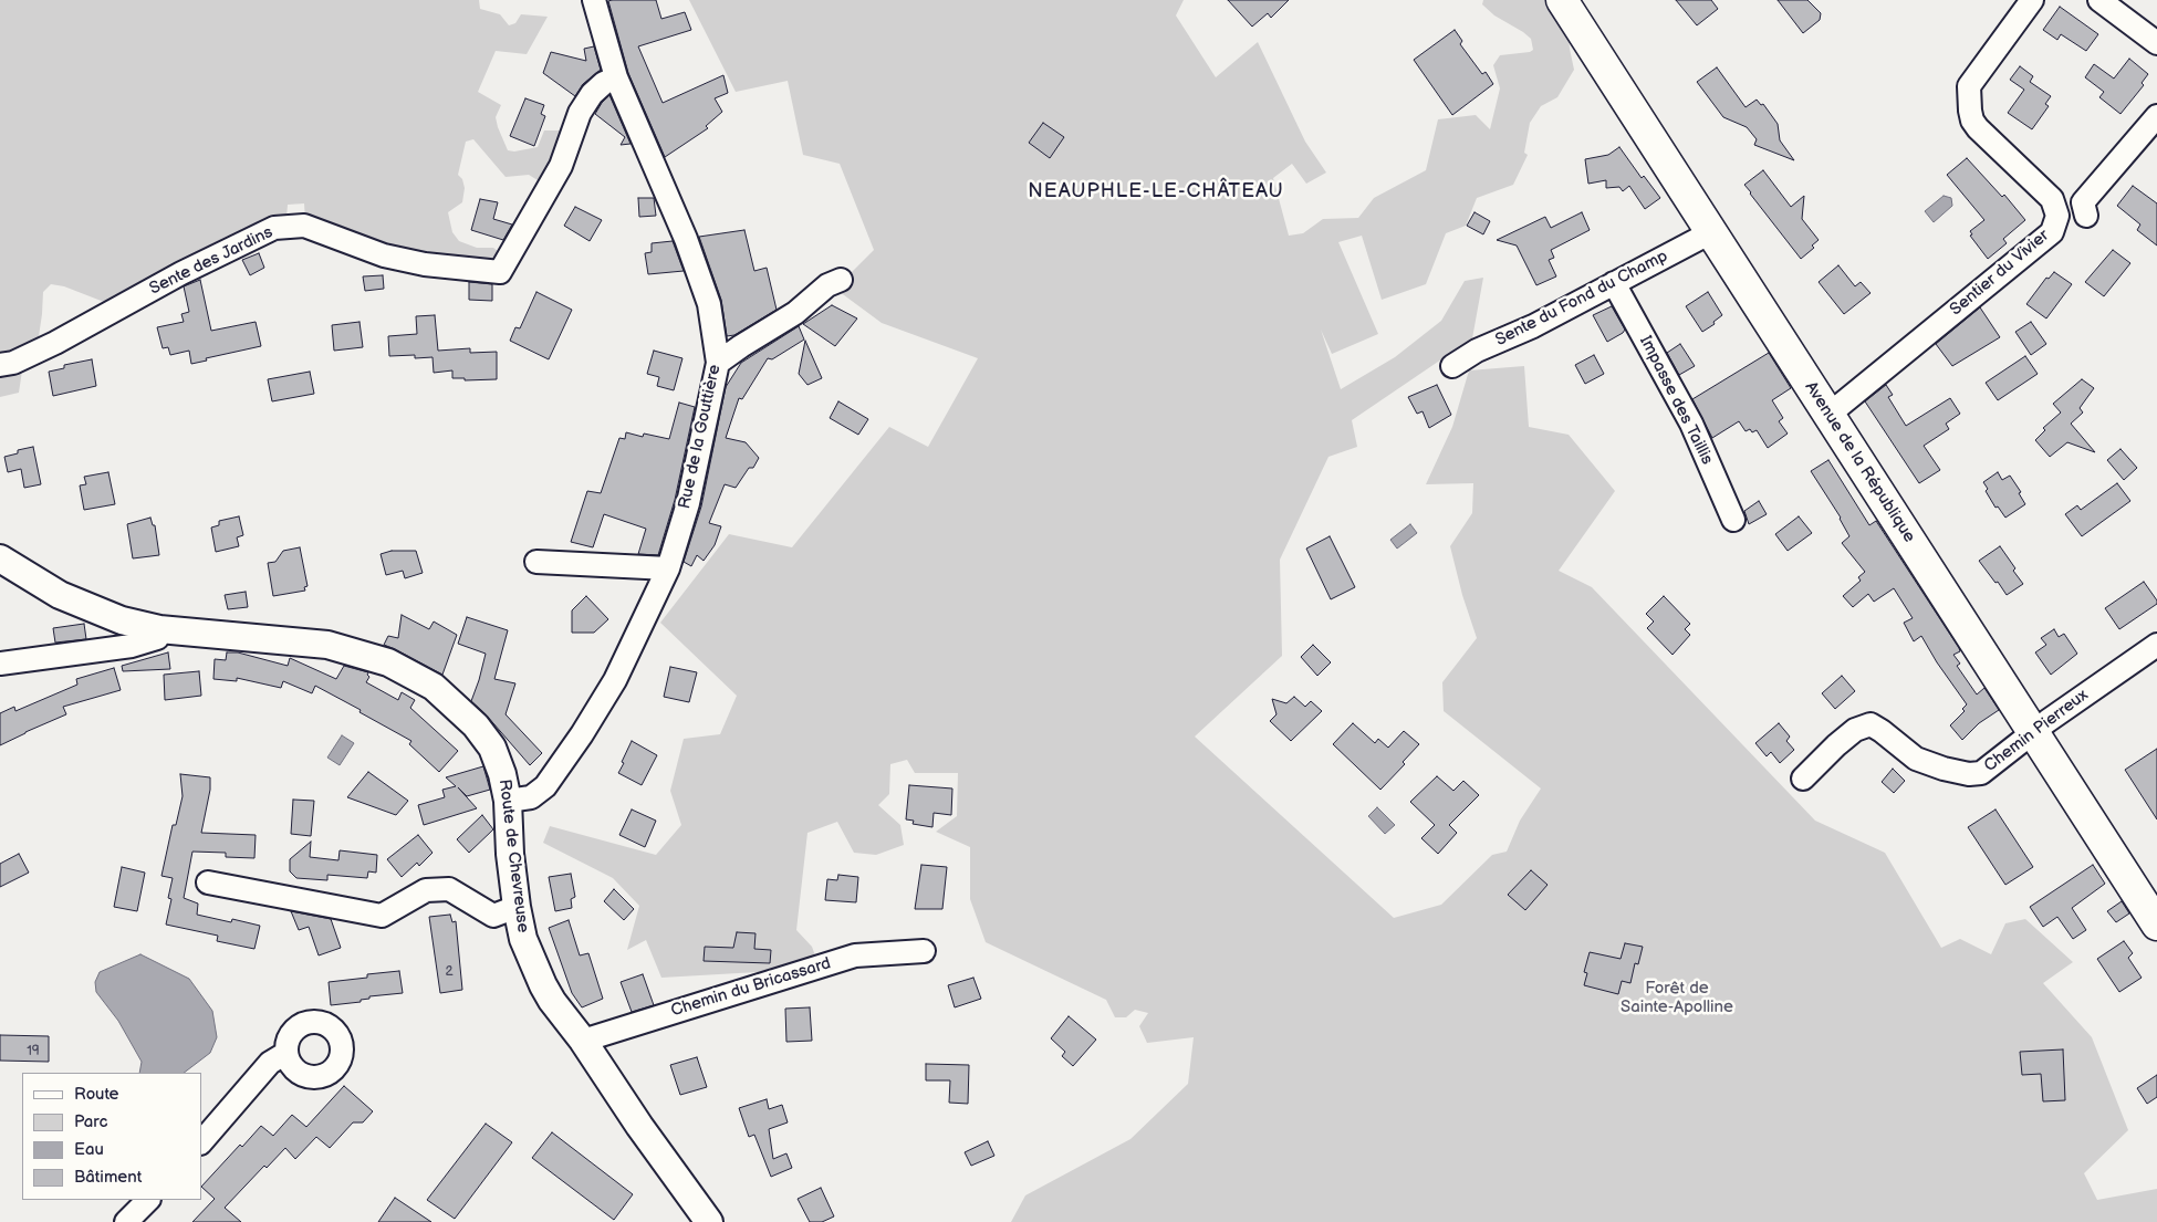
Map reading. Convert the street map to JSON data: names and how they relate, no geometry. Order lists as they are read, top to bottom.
{
  "streets": {
    "main road": ["Avenue de la République"],
    "street": [
      "Sente des Jardins",
      "Sentier du Vivier",
      "Sente du Fond du Champ",
      "Impasse des Taillis",
      "Rue de la Gouttière",
      "Chemin Pierreux",
      "Route de Chevreuse",
      "Chemin du Bricassard"
    ]
  },
  "crossings": [
    ["Sente des Jardins", "Rue de la Gouttière"],
    ["Sentier du Vivier", "Avenue de la République"],
    ["Sente du Fond du Champ", "Impasse des Taillis"],
    ["Sente du Fond du Champ", "Avenue de la République"],
    ["Rue de la Gouttière", "Route de Chevreuse"],
    ["Avenue de la République", "Chemin Pierreux"],
    ["Route de Chevreuse", "Chemin du Bricassard"]
  ],
  "districts": ["NEAUPHLE-LE-CHÂTEAU"],
  "parks": ["Forêt de Sainte-Apolline"],
  "house_numbers": ["2", "19"],
  "legend": [
    "Route",
    "Parc",
    "Eau",
    "Bâtiment"
  ]
}
